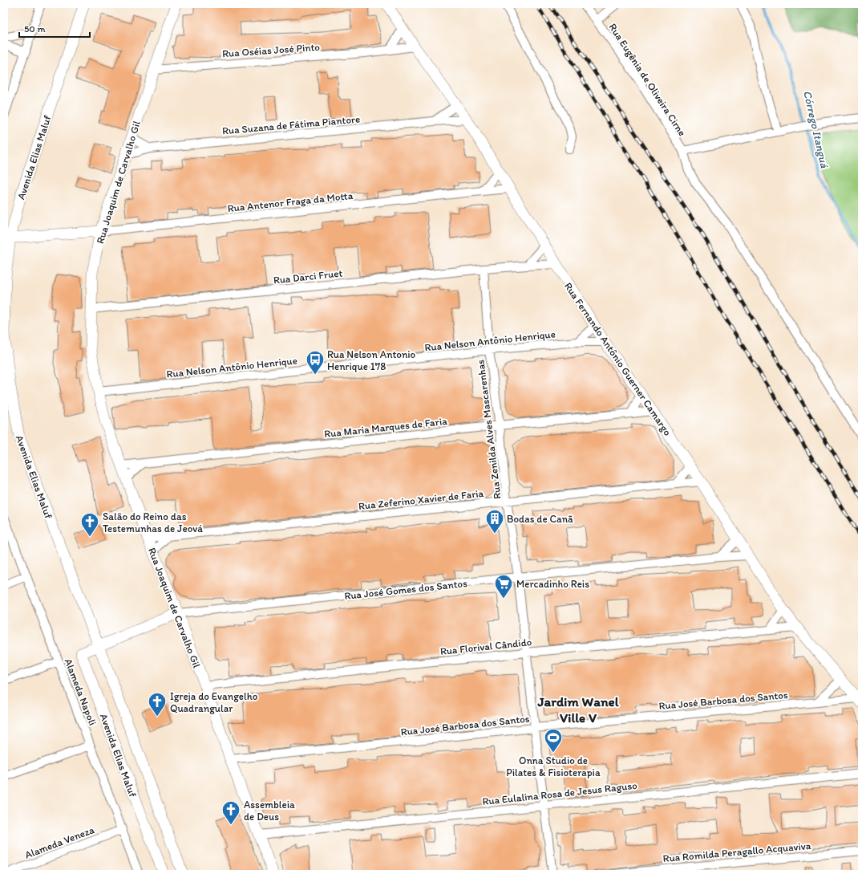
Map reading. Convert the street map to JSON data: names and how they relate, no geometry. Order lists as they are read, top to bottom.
{
  "streets": {
    "street": [
      "Rua Oséias José Pinto",
      "Rua Eugênia de Oliveira Cirne",
      "Rua Suzana de Fátima Piantore",
      "Avenida Elias Maluf",
      "Rua Joaquim de Carvalho Gil",
      "Rua Antenor Fraga da Motta",
      "Rua Darci Fruet",
      "Rua Nelson Antônio Henrique",
      "Rua Fernando Antônio Guerner Camargo",
      "Rua Maria Marques de Faria",
      "Rua Zenilda Alves Mascarenhas",
      "Rua Zeferino Xavier de Faria",
      "Rua José Gomes dos Santos",
      "Rua Florival Cândido",
      "Alameda Napoli",
      "Rua José Barbosa dos Santos",
      "Rua Eulalina Rosa de Jesus Raguso",
      "Alameda Veneza",
      "Rua Romilda Peragallo Acquaviva"
    ]
  },
  "crossings": [
    ["Rua Oséias José Pinto", "Rua Joaquim de Carvalho Gil"],
    ["Rua Oséias José Pinto", "Rua Fernando Antônio Guerner Camargo"],
    ["Rua Suzana de Fátima Piantore", "Rua Joaquim de Carvalho Gil"],
    ["Rua Suzana de Fátima Piantore", "Rua Fernando Antônio Guerner Camargo"],
    ["Avenida Elias Maluf", "Rua José Gomes dos Santos"],
    ["Rua Joaquim de Carvalho Gil", "Rua Antenor Fraga da Motta"],
    ["Rua Joaquim de Carvalho Gil", "Rua Darci Fruet"],
    ["Rua Joaquim de Carvalho Gil", "Rua Nelson Antônio Henrique"],
    ["Rua Joaquim de Carvalho Gil", "Rua Maria Marques de Faria"],
    ["Rua Joaquim de Carvalho Gil", "Rua Zeferino Xavier de Faria"],
    ["Rua Joaquim de Carvalho Gil", "Rua José Gomes dos Santos"],
    ["Rua Joaquim de Carvalho Gil", "Rua Florival Cândido"],
    ["Rua Joaquim de Carvalho Gil", "Rua José Barbosa dos Santos"],
    ["Rua Joaquim de Carvalho Gil", "Rua Eulalina Rosa de Jesus Raguso"],
    ["Rua Antenor Fraga da Motta", "Rua Fernando Antônio Guerner Camargo"],
    ["Rua Darci Fruet", "Rua Fernando Antônio Guerner Camargo"],
    ["Rua Darci Fruet", "Rua Zenilda Alves Mascarenhas"],
    ["Rua Nelson Antônio Henrique", "Rua Fernando Antônio Guerner Camargo"],
    ["Rua Nelson Antônio Henrique", "Rua Zenilda Alves Mascarenhas"],
    ["Rua Fernando Antônio Guerner Camargo", "Rua Maria Marques de Faria"],
    ["Rua Fernando Antônio Guerner Camargo", "Rua Zeferino Xavier de Faria"],
    ["Rua Fernando Antônio Guerner Camargo", "Rua José Gomes dos Santos"],
    ["Rua Fernando Antônio Guerner Camargo", "Rua Florival Cândido"],
    ["Rua Fernando Antônio Guerner Camargo", "Rua José Barbosa dos Santos"],
    ["Rua Maria Marques de Faria", "Rua Zenilda Alves Mascarenhas"],
    ["Rua Zenilda Alves Mascarenhas", "Rua Zeferino Xavier de Faria"],
    ["Rua Zenilda Alves Mascarenhas", "Rua José Gomes dos Santos"],
    ["Rua Zenilda Alves Mascarenhas", "Rua Florival Cândido"],
    ["Rua Zenilda Alves Mascarenhas", "Rua José Barbosa dos Santos"],
    ["Rua Zenilda Alves Mascarenhas", "Rua Eulalina Rosa de Jesus Raguso"],
    ["Alameda Napoli", "Alameda Veneza"]
  ],
  "districts": ["Jardim Wanel Ville V"],
  "water": ["Córrego Itanguá"],
  "places": {
    "bus stop": ["Rua Nelson Antonio Henrique 178"],
    "building": ["Bodas de Canã"],
    "church": ["Salão do Reino das Testemunhas de Jeová", "Igreja do Evangelho Quadrangular", "Assembleia de Deus"],
    "supermarket": ["Mercadinho Reis"],
    "sports": ["Onna Studio de Pilates & Fisioterapia"]
  },
  "scale_bar": "50 m"
}
